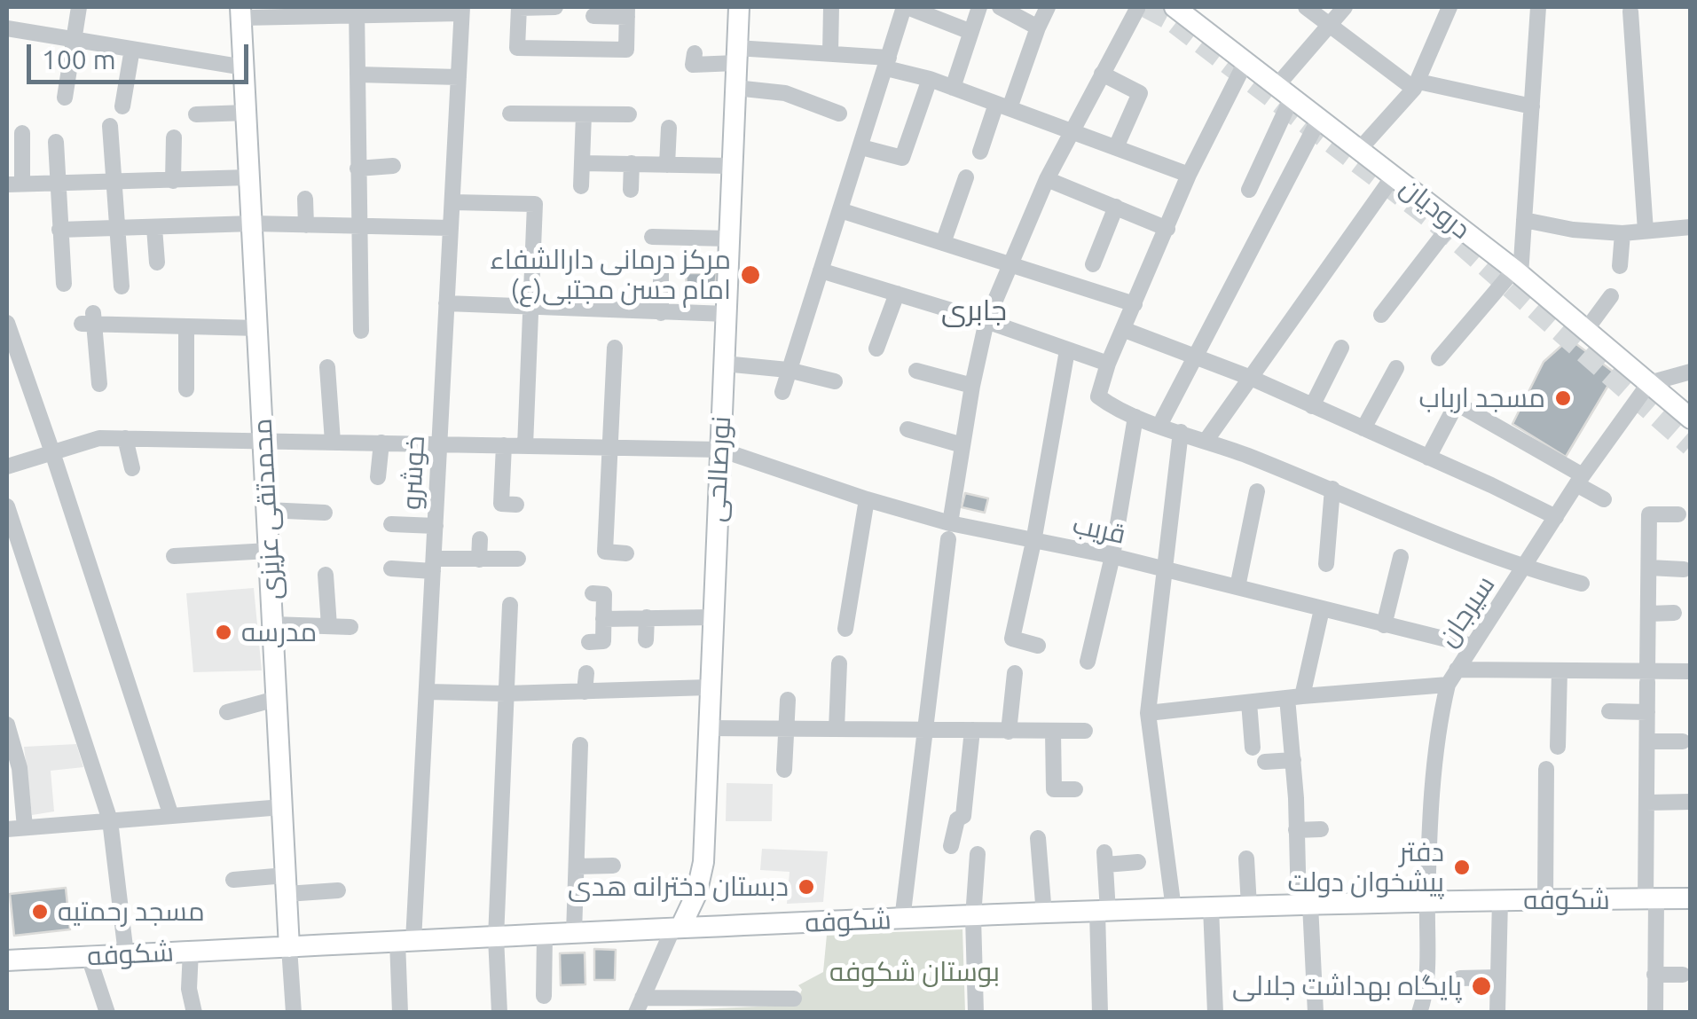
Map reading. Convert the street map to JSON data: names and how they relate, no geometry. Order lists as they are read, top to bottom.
{
  "streets": {
    "main road": [
      "درودیان",
      "نورصالحی",
      "محمدتقی عزیزی",
      "شکوفه"
    ],
    "street": ["خوشرو", "قریب", "سیرجان"]
  },
  "crossings": [
    ["درودیان", "سیرجان"],
    ["نورصالحی", "قریب"],
    ["نورصالحی", "شکوفه"],
    ["خوشرو", "قریب"],
    ["خوشرو", "شکوفه"],
    ["محمدتقی عزیزی", "قریب"],
    ["محمدتقی عزیزی", "شکوفه"],
    ["قریب", "سیرجان"],
    ["سیرجان", "شکوفه"]
  ],
  "districts": ["جابری"],
  "parks": ["بوستان شکوفه"],
  "places": [
    "مرکز درمانی دارالشفاء امام حسن مجتبی(ع)",
    "مسجد ارباب",
    "مدرسه",
    "دفتر پیشخوان دولت",
    "دبستان دخترانه هدی",
    "مسجد رحمتیه",
    "پایگاه بهداشت جلالی"
  ],
  "scale_bar": "100 m"
}
